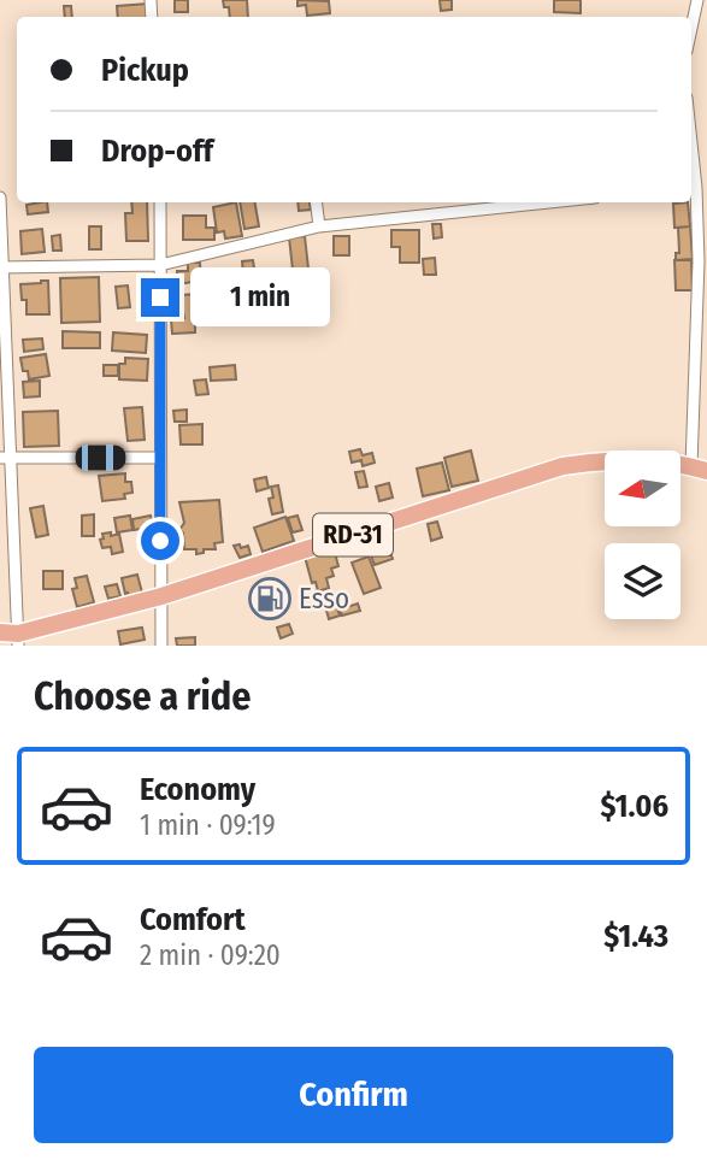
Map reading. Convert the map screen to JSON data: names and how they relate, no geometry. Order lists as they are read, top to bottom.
{
  "streets": {
    "main road": ["RD-31"]
  },
  "places": {
    "fuel station": ["Esso"]
  },
  "north": "left",
  "page": {
    "banner": ["Pickup", "Drop-off"],
    "bubble": "1 min",
    "heading": "Choose a ride",
    "list": [
      {
        "name": "Economy",
        "note": "1 min · 09:19",
        "value": "$1.06"
      },
      {
        "name": "Comfort",
        "note": "2 min · 09:20",
        "value": "$1.43"
      }
    ],
    "buttons": "Confirm"
  }
}
